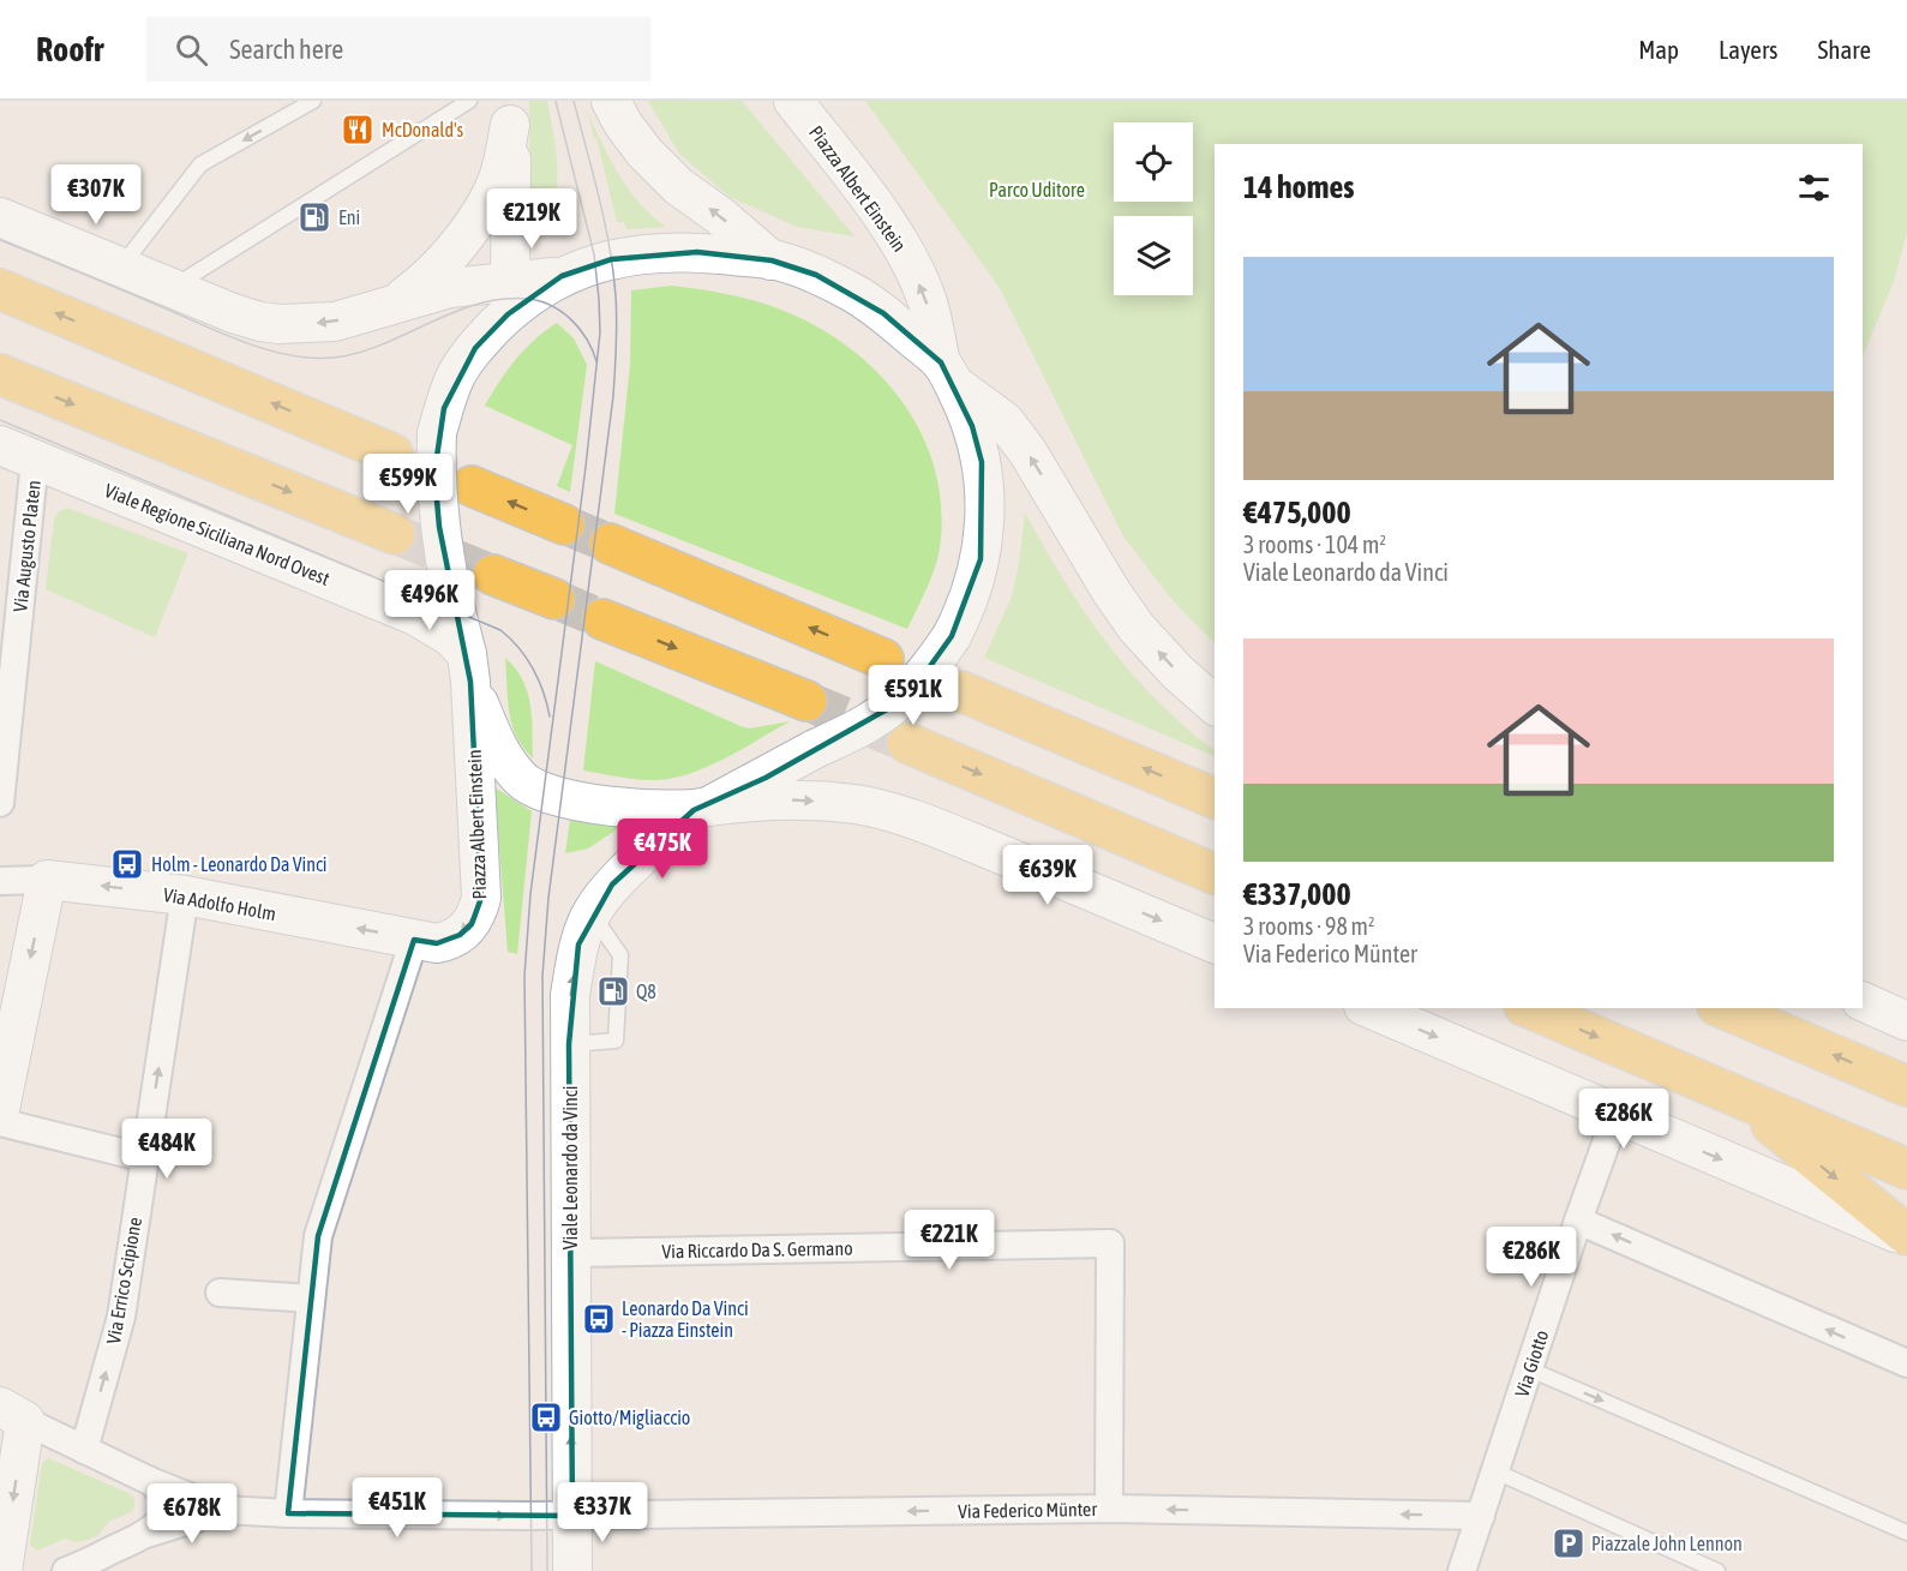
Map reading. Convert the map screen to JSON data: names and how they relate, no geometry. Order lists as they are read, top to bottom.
{
  "streets": {
    "street": [
      "Piazza Albert Einstein",
      "Viale Regione Siciliana Nord Ovest",
      "Via Augusto Platen",
      "Via Adolfo Holm",
      "Viale Leonardo da Vinci",
      "Via Riccardo Da S. Germano",
      "Via Errico Scipione",
      "Via Giotto",
      "Via Federico Münter"
    ]
  },
  "crossings": [
    ["Piazza Albert Einstein", "Viale Regione Siciliana Nord Ovest"],
    ["Piazza Albert Einstein", "Via Adolfo Holm"],
    ["Piazza Albert Einstein", "Viale Leonardo da Vinci"],
    ["Viale Regione Siciliana Nord Ovest", "Via Augusto Platen"],
    ["Via Adolfo Holm", "Via Errico Scipione"],
    ["Viale Leonardo da Vinci", "Via Riccardo Da S. Germano"],
    ["Viale Leonardo da Vinci", "Via Federico Münter"],
    ["Via Riccardo Da S. Germano", "Via Federico Münter"],
    ["Via Giotto", "Via Federico Münter"]
  ],
  "parks": ["Parco Uditore"],
  "places": {
    "restaurant": ["McDonald's"],
    "fuel station": ["Eni", "Q8"],
    "bus stop": ["Holm - Leonardo Da Vinci", "Leonardo Da Vinci - Piazza Einstein", "Giotto/Migliaccio"],
    "parking": ["Piazzale John Lennon"]
  },
  "page": {
    "header": "Roofr",
    "search": "Search here",
    "nav": ["Map", "Layers", "Share"],
    "heading": "14 homes",
    "price": [
      "€307K",
      "€219K",
      "€599K",
      "€496K",
      "€591K",
      "€475K",
      "€639K",
      "€286K",
      "€484K",
      "€221K",
      "€286K",
      "€451K",
      "€337K",
      "€678K"
    ],
    "list": [
      {
        "name": "€475,000",
        "note": "3 rooms · 104 m² · Viale Leonardo da Vinci"
      },
      {
        "name": "€337,000",
        "note": "3 rooms · 98 m² · Via Federico Münter"
      }
    ]
  }
}
